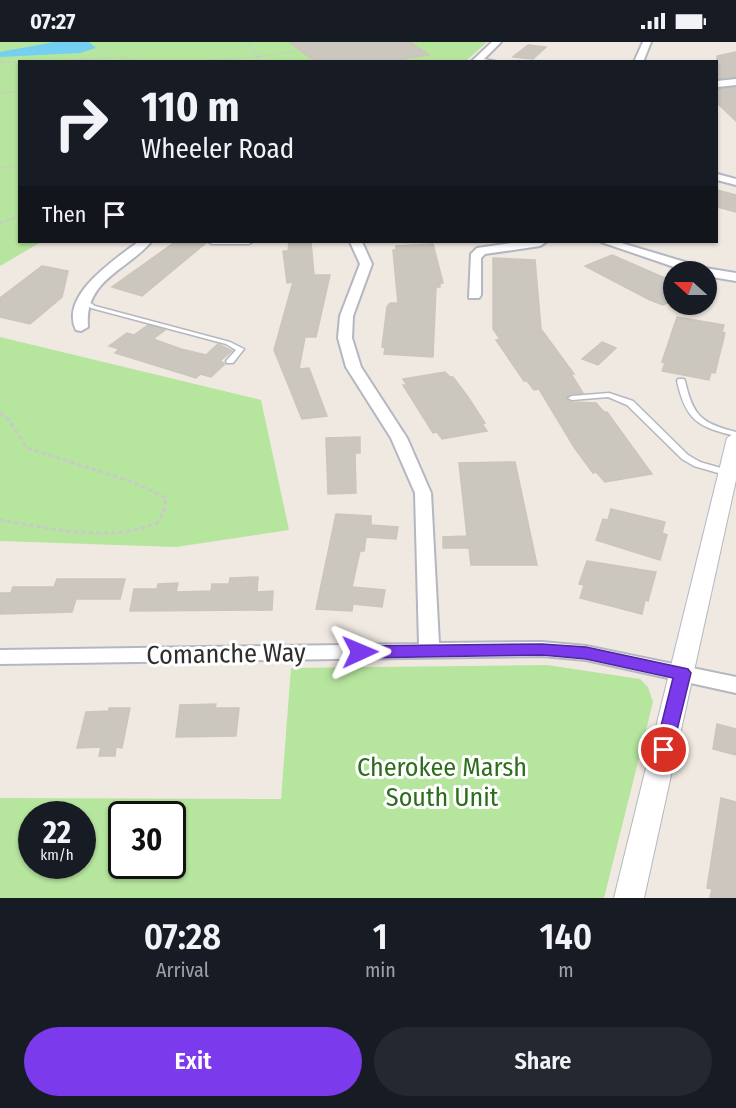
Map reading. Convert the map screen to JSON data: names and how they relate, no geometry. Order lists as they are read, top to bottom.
{
  "streets": {
    "street": ["Comanche Way"]
  },
  "parks": ["Cherokee Marsh South Unit"],
  "north": "left",
  "page": {
    "status": "07:27",
    "turn": ["110 m", "Wheeler Road"],
    "then": "Then",
    "speed": "22 km/h",
    "limit": "30",
    "eta": [
      "07:28",
      "Arrival",
      "1",
      "min",
      "140",
      "m"
    ],
    "buttons": ["Exit", "Share"]
  }
}
